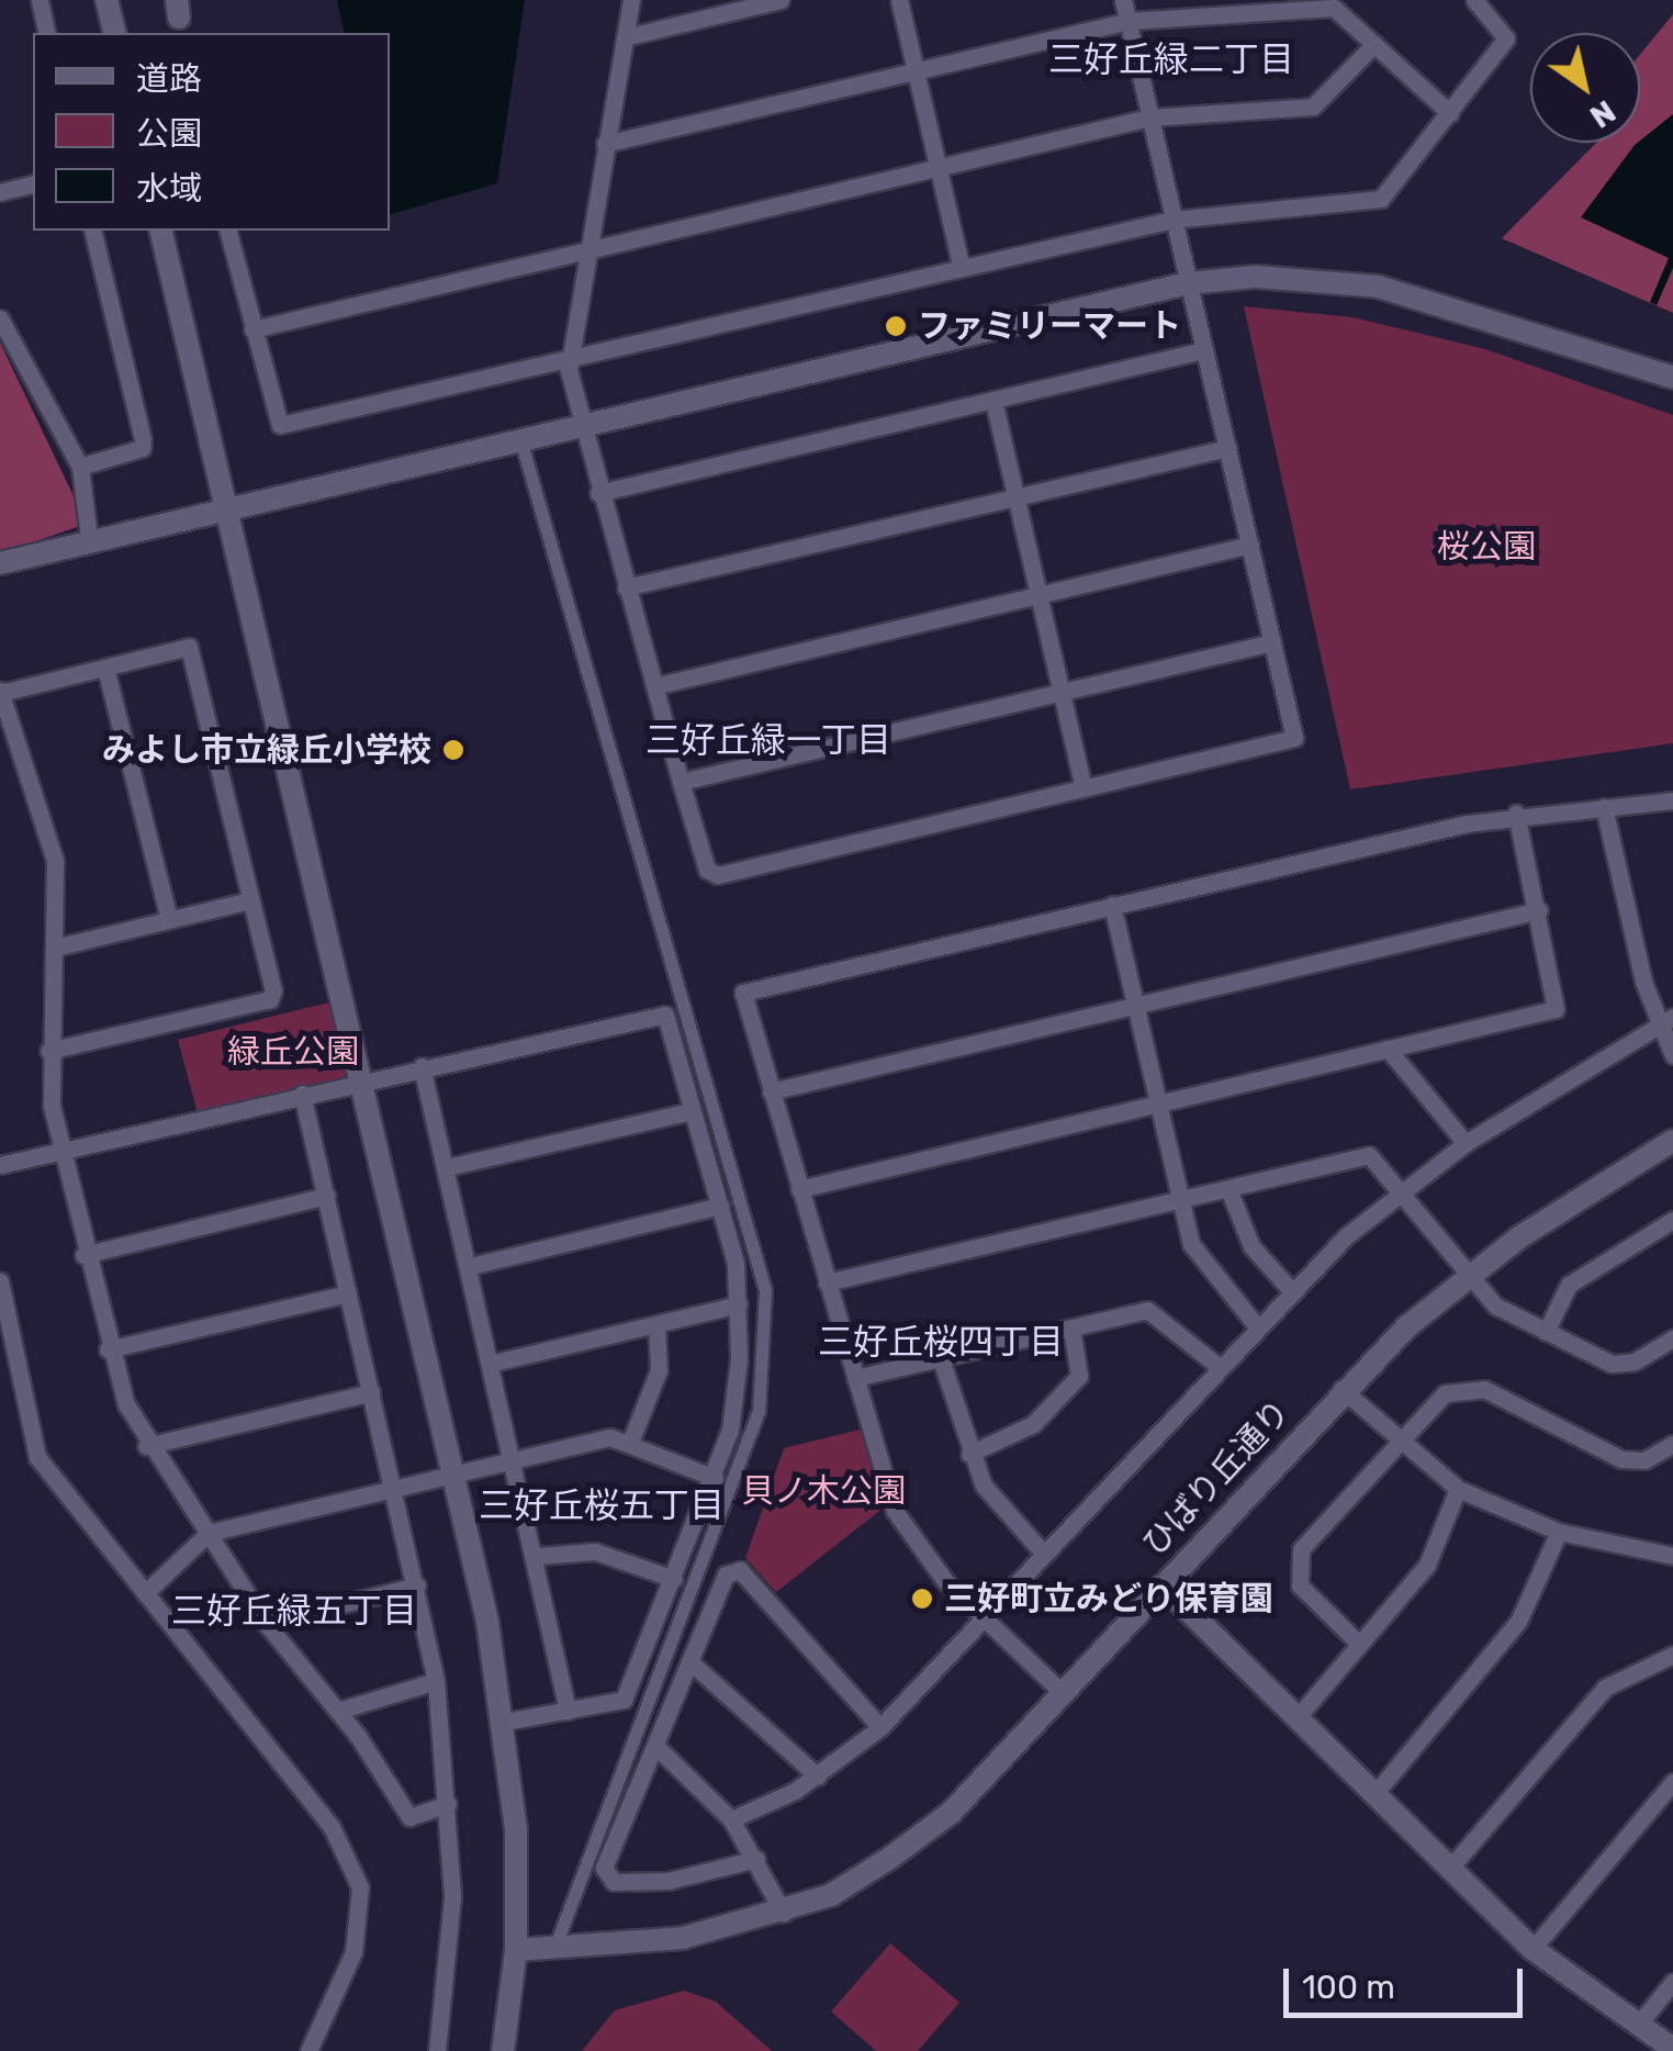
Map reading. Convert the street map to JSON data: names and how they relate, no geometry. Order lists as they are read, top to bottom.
{
  "streets": {
    "street": ["ひばり丘通り"]
  },
  "districts": [
    "三好丘緑二丁目",
    "三好丘緑一丁目",
    "三好丘桜四丁目",
    "三好丘桜五丁目",
    "三好丘緑五丁目"
  ],
  "parks": ["桜公園", "緑丘公園", "貝ノ木公園"],
  "places": ["ファミリーマート", "みよし市立緑丘小学校", "三好町立みどり保育園"],
  "legend": ["道路", "公園", "水域"],
  "scale_bar": "100 m",
  "north": "bottom right"
}
